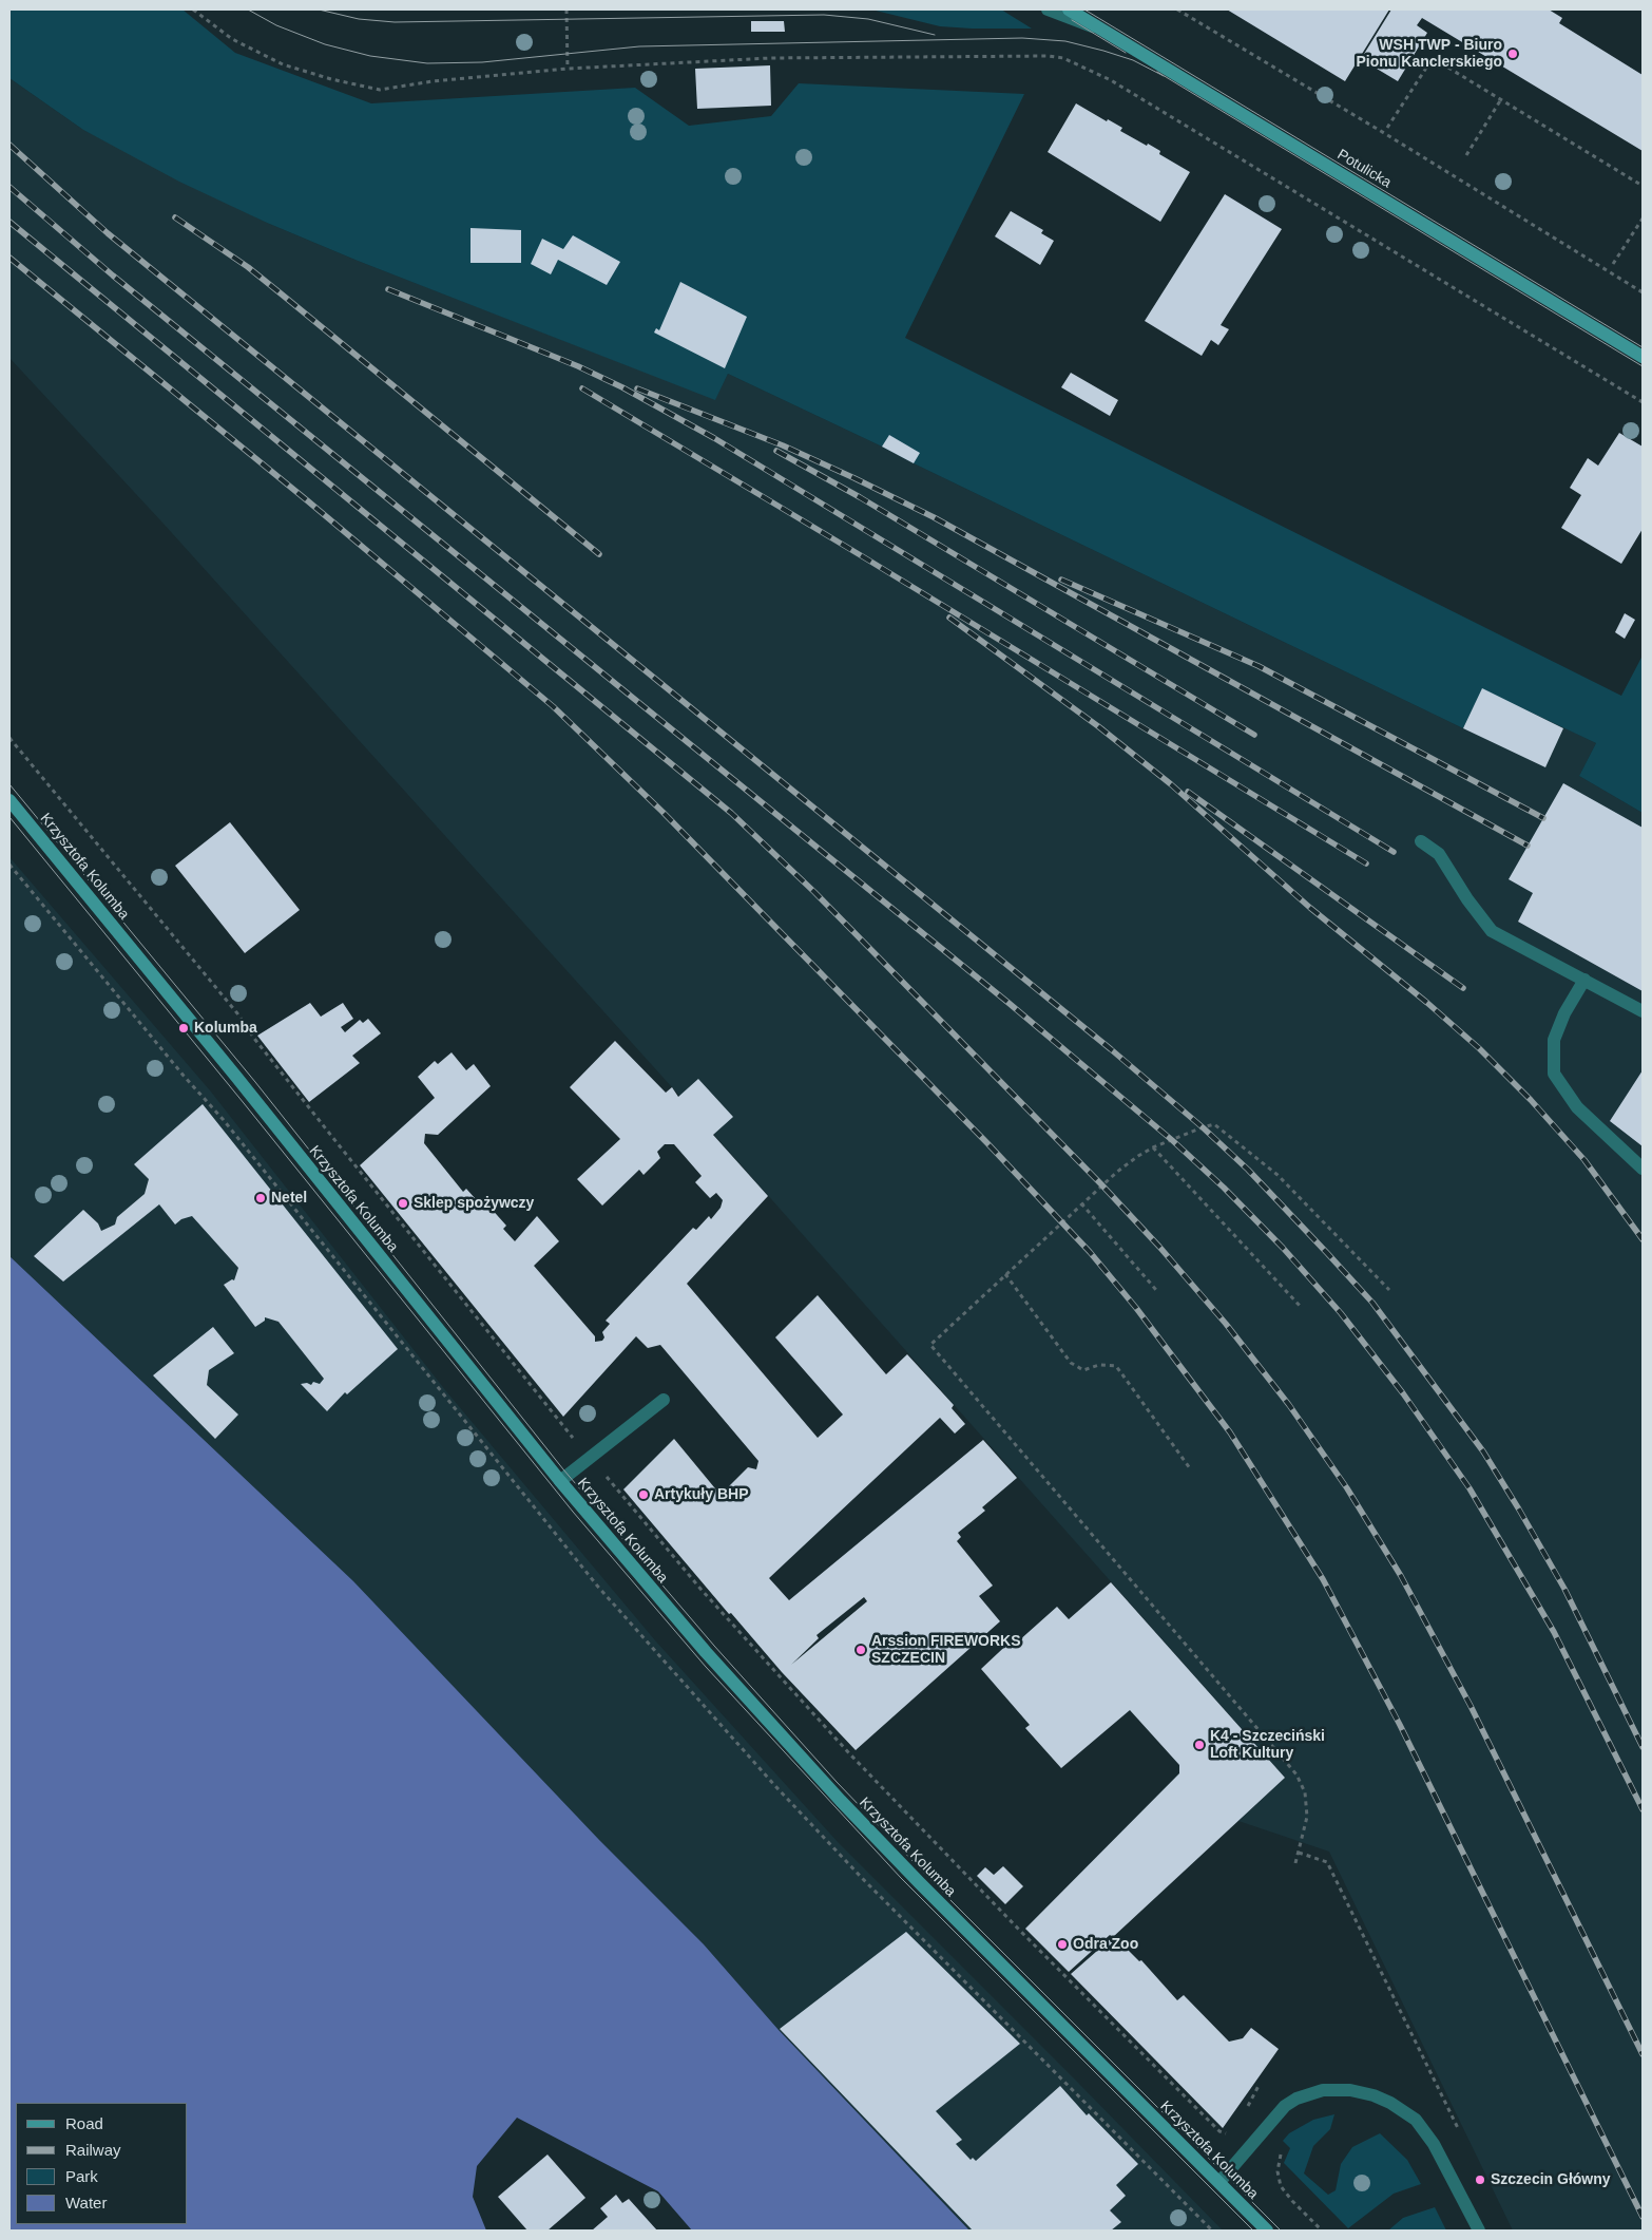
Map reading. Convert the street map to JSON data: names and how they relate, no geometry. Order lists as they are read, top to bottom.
{
  "streets": {
    "street": ["Potulicka", "Krzysztofa Kolumba"]
  },
  "places": [
    "WSH TWP - Biuro Pionu Kanclerskiego",
    "Kolumba",
    "Netel",
    "Sklep spożywczy",
    "Artykuły BHP",
    "Arssion FIREWORKS SZCZECIN",
    "K4 - Szczeciński Loft Kultury",
    "Odra Zoo",
    "Szczecin Główny"
  ],
  "legend": [
    "Road",
    "Railway",
    "Park",
    "Water"
  ]
}
